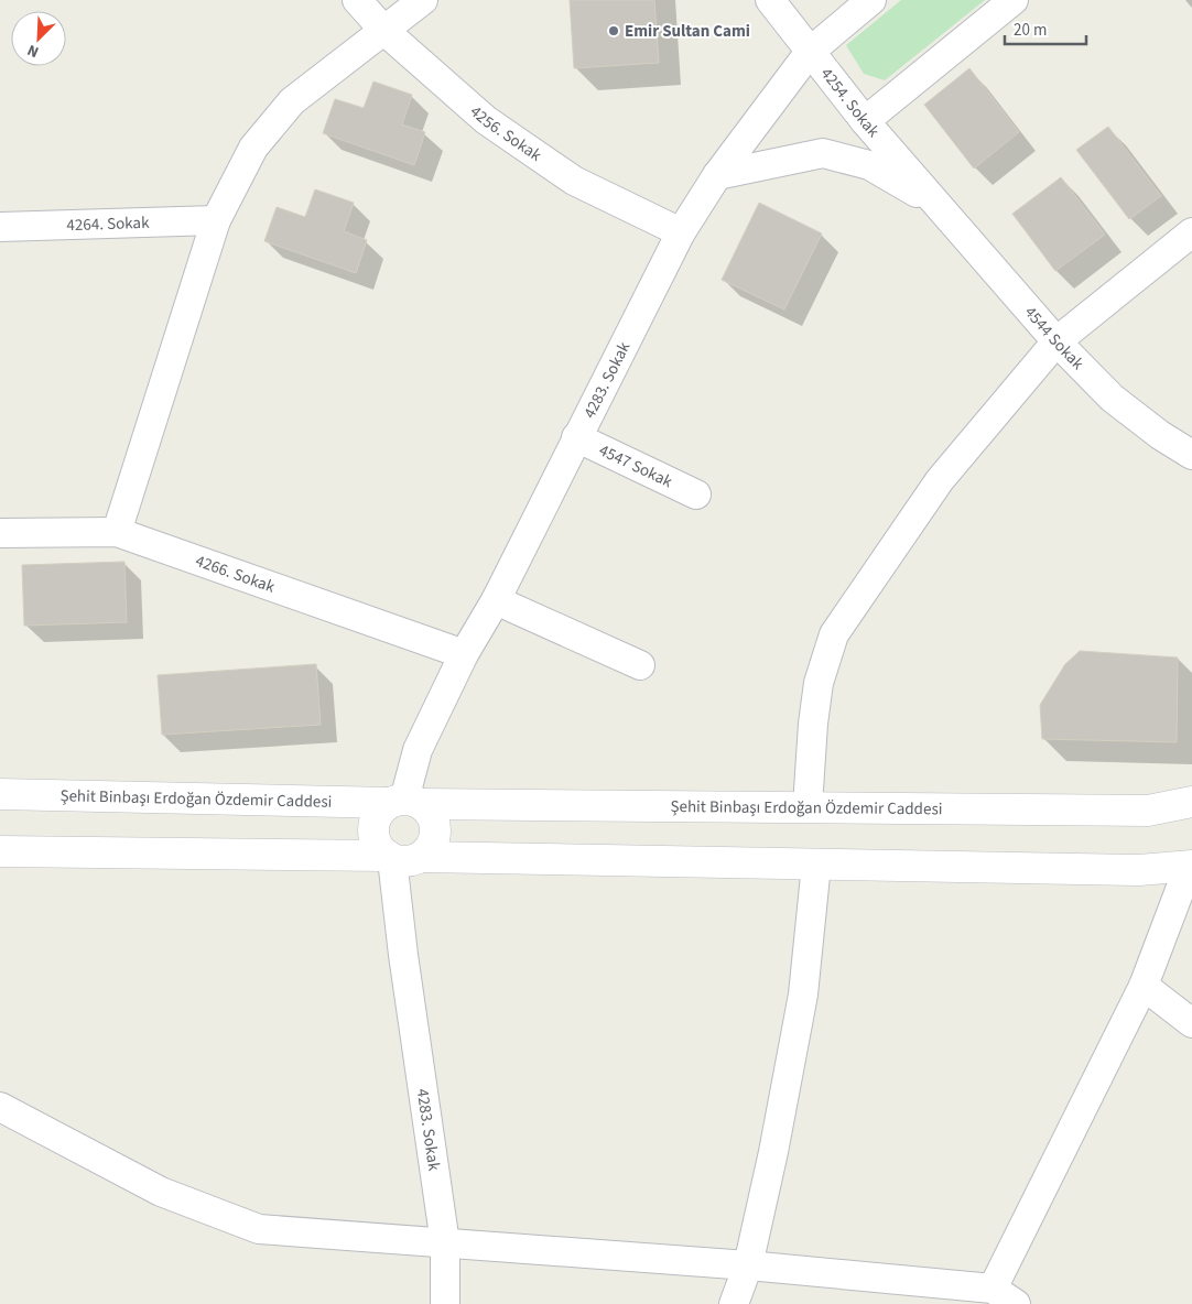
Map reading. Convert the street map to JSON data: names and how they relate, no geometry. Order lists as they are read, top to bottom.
{
  "streets": {
    "main road": ["Şehit Binbaşı Erdoğan Özdemir Caddesi"],
    "street": [
      "4254. Sokak",
      "4256. Sokak",
      "4264. Sokak",
      "4544 Sokak",
      "4283. Sokak",
      "4547 Sokak",
      "4266. Sokak"
    ]
  },
  "crossings": [
    ["4254. Sokak", "4544 Sokak"],
    ["4254. Sokak", "4283. Sokak"],
    ["4256. Sokak", "4283. Sokak"],
    ["4283. Sokak", "4547 Sokak"],
    ["4283. Sokak", "4266. Sokak"],
    ["4283. Sokak", "Şehit Binbaşı Erdoğan Özdemir Caddesi"]
  ],
  "places": ["Emir Sultan Cami"],
  "scale_bar": "20 m",
  "north": "bottom left"
}
